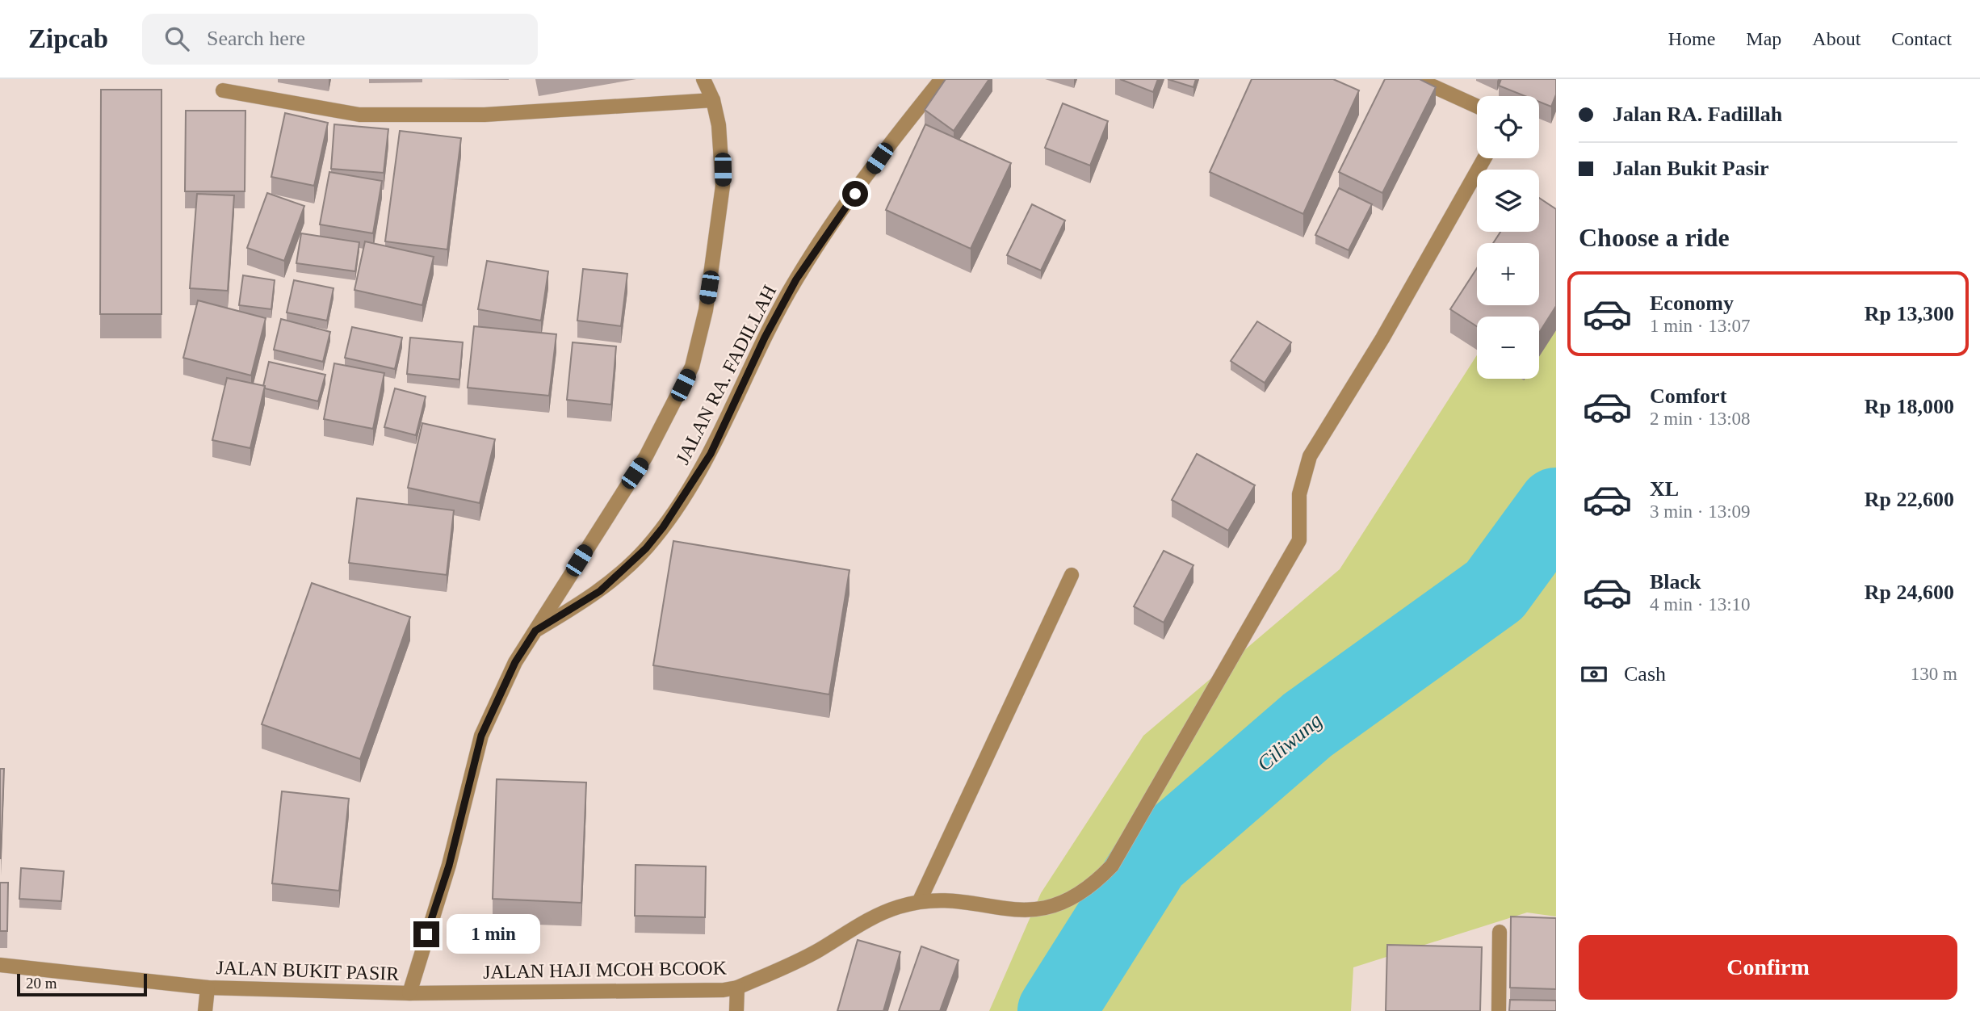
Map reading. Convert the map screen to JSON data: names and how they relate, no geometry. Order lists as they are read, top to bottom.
{
  "streets": {
    "street": ["JALAN RA. FADILLAH", "JALAN HAJI MCOH BCOOK", "JALAN BUKIT PASIR"]
  },
  "crossings": [
    ["JALAN RA. FADILLAH", "JALAN BUKIT PASIR"],
    ["JALAN HAJI MCOH BCOOK", "JALAN BUKIT PASIR"]
  ],
  "water": ["Ciliwung"],
  "scale_bar": "20 m",
  "page": {
    "header": "Zipcab",
    "search": "Search here",
    "nav": [
      "Home",
      "Map",
      "About",
      "Contact"
    ],
    "banner": ["Jalan RA. Fadillah", "Jalan Bukit Pasir"],
    "map_buttons": ["+", "−"],
    "heading": "Choose a ride",
    "list": [
      {
        "name": "Economy",
        "note": "1 min · 13:07",
        "value": "Rp 13,300"
      },
      {
        "name": "Comfort",
        "note": "2 min · 13:08",
        "value": "Rp 18,000"
      },
      {
        "name": "XL",
        "note": "3 min · 13:09",
        "value": "Rp 22,600"
      },
      {
        "name": "Black",
        "note": "4 min · 13:10",
        "value": "Rp 24,600"
      }
    ],
    "pay": ["Cash", "130 m"],
    "bubble": "1 min",
    "buttons": "Confirm",
    "scale": "20 m"
  }
}
